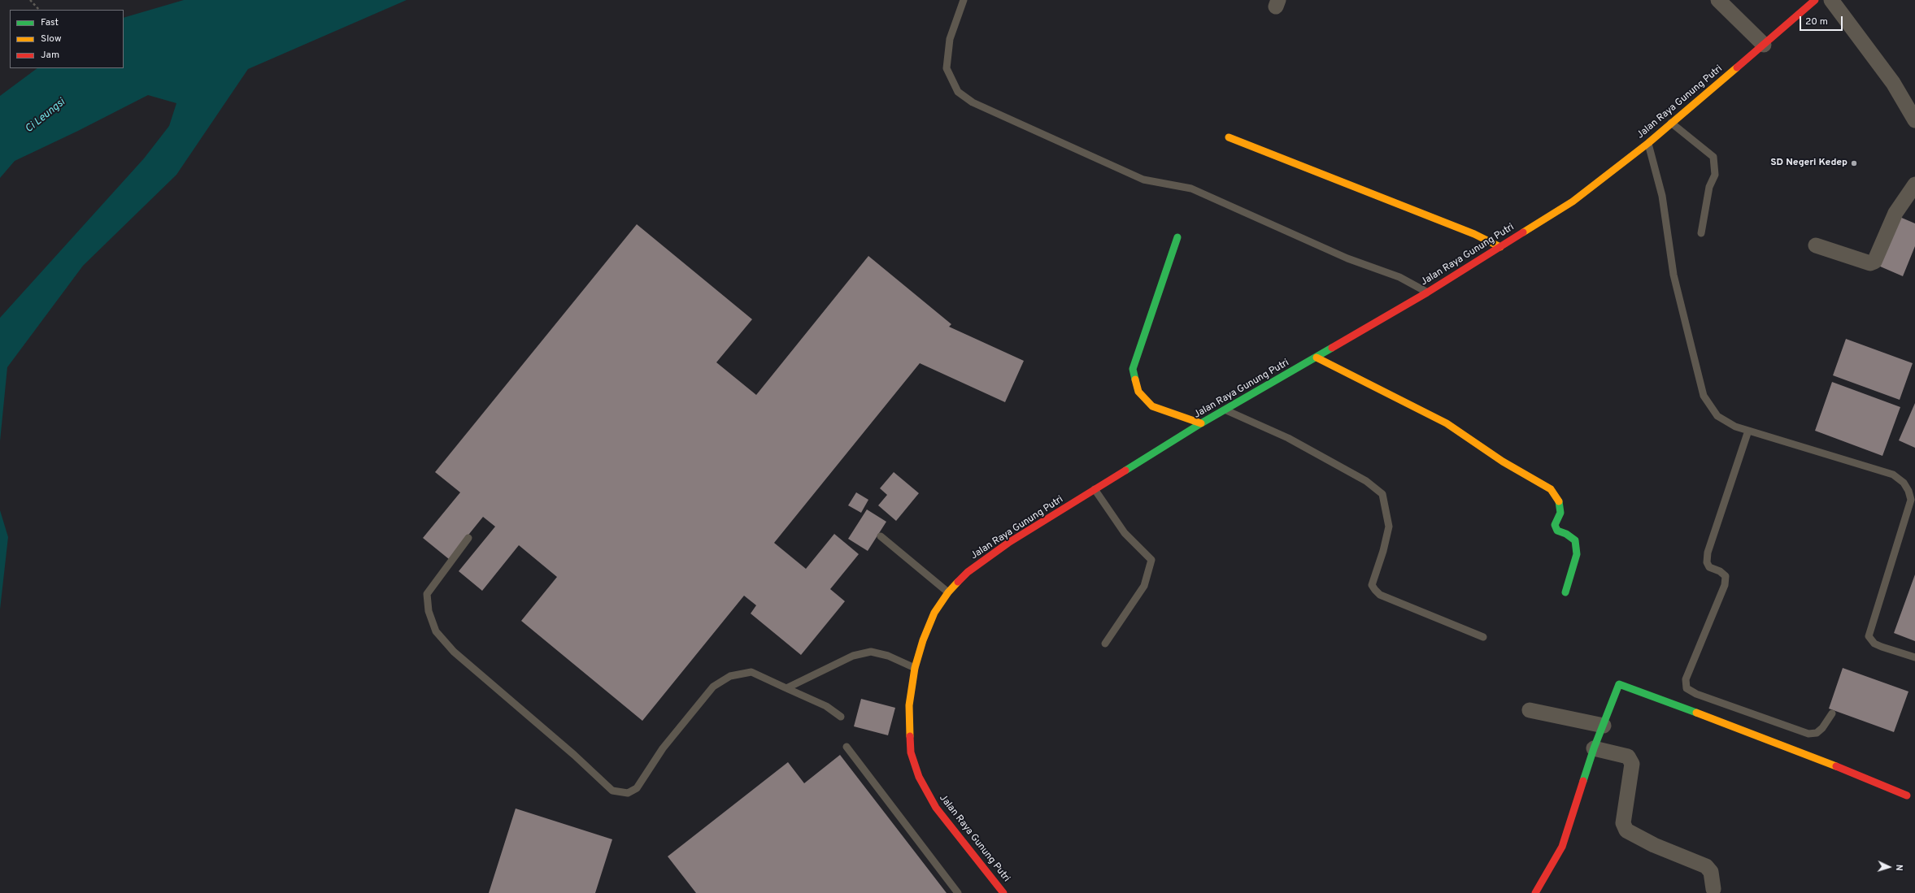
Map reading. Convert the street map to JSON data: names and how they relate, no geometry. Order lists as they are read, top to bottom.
{
  "streets": {
    "street": ["Jalan Raya Gunung Putri"]
  },
  "water": ["Ci Leungsi"],
  "places": ["SD Negeri Kedep"],
  "legend": ["Fast", "Slow", "Jam"],
  "scale_bar": "20 m",
  "north": "right"
}
